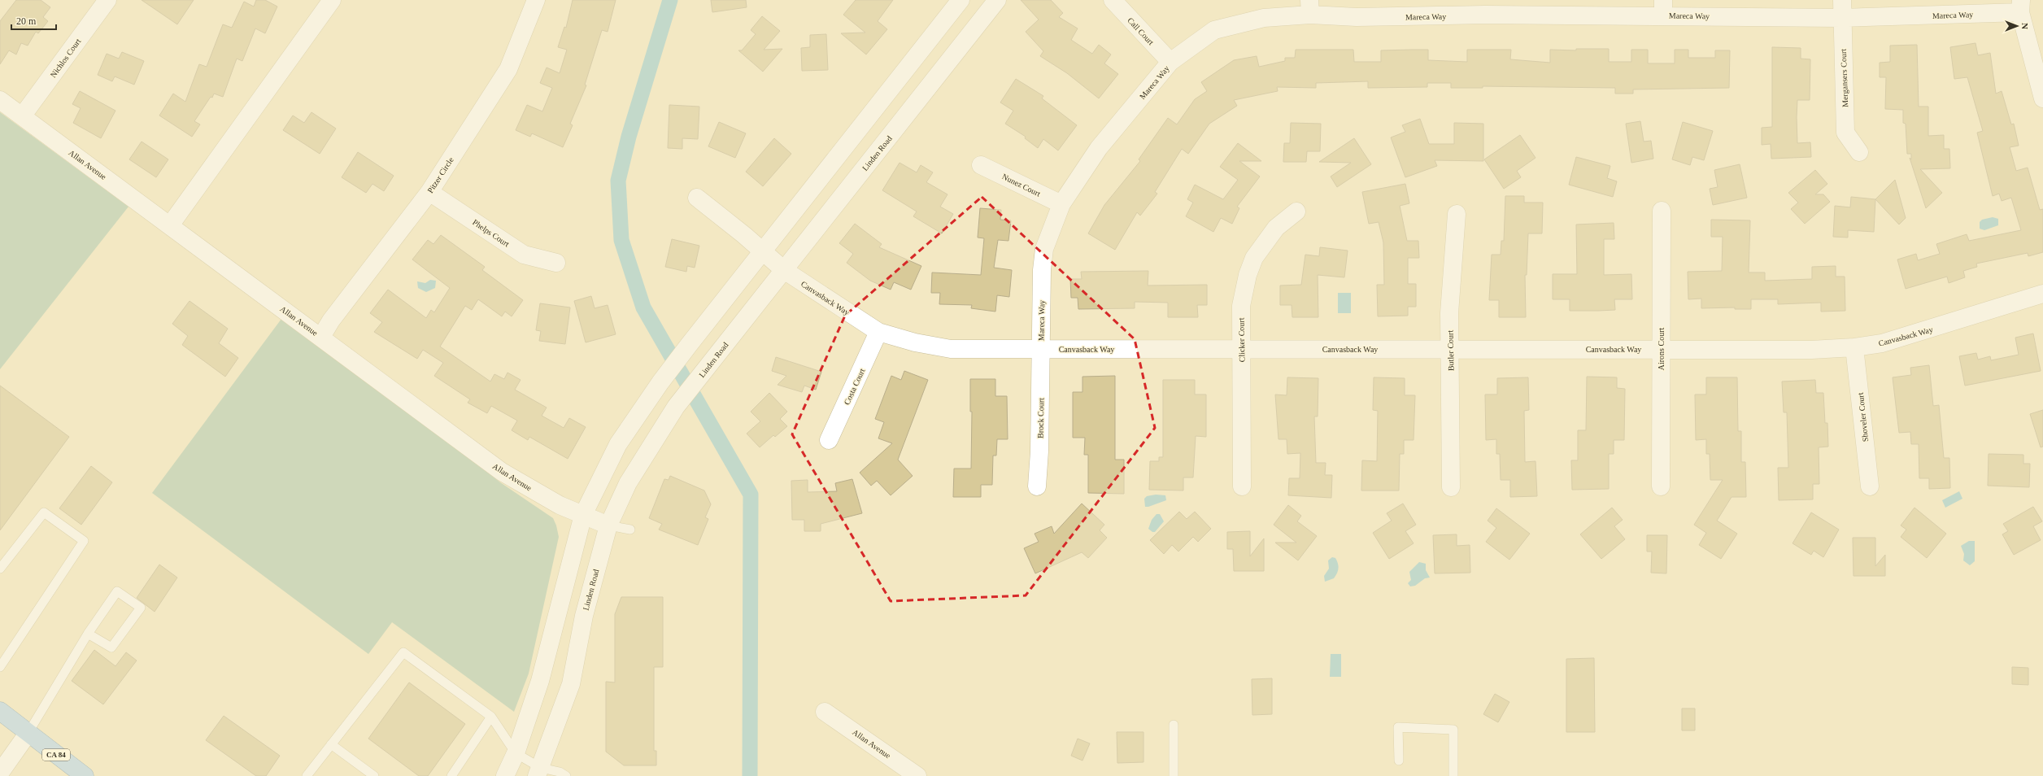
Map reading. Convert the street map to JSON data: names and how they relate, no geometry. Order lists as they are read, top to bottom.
{
  "streets": {
    "main road": ["CA 84"],
    "street": [
      "Mareca Way",
      "Call Court",
      "Nichlos Court",
      "Mergansers Court",
      "Linden Road",
      "Allan Avenue",
      "Pitzer Circle",
      "Nunez Court",
      "Phelps Court",
      "Canvasback Way",
      "Clicker Court",
      "Airons Court",
      "Butler Court",
      "Costa Court",
      "Shoveler Court",
      "Brock Court"
    ]
  },
  "crossings": [
    ["Mareca Way", "Call Court"],
    ["Mareca Way", "Mergansers Court"],
    ["Mareca Way", "Nunez Court"],
    ["Mareca Way", "Canvasback Way"],
    ["Mareca Way", "Brock Court"],
    ["Nichlos Court", "Allan Avenue"],
    ["Linden Road", "Allan Avenue"],
    ["Linden Road", "Canvasback Way"],
    ["Allan Avenue", "Pitzer Circle"],
    ["Pitzer Circle", "Phelps Court"],
    ["Canvasback Way", "Clicker Court"],
    ["Canvasback Way", "Airons Court"],
    ["Canvasback Way", "Butler Court"],
    ["Canvasback Way", "Costa Court"],
    ["Canvasback Way", "Shoveler Court"],
    ["Canvasback Way", "Brock Court"]
  ],
  "scale_bar": "20 m",
  "north": "right"
}
